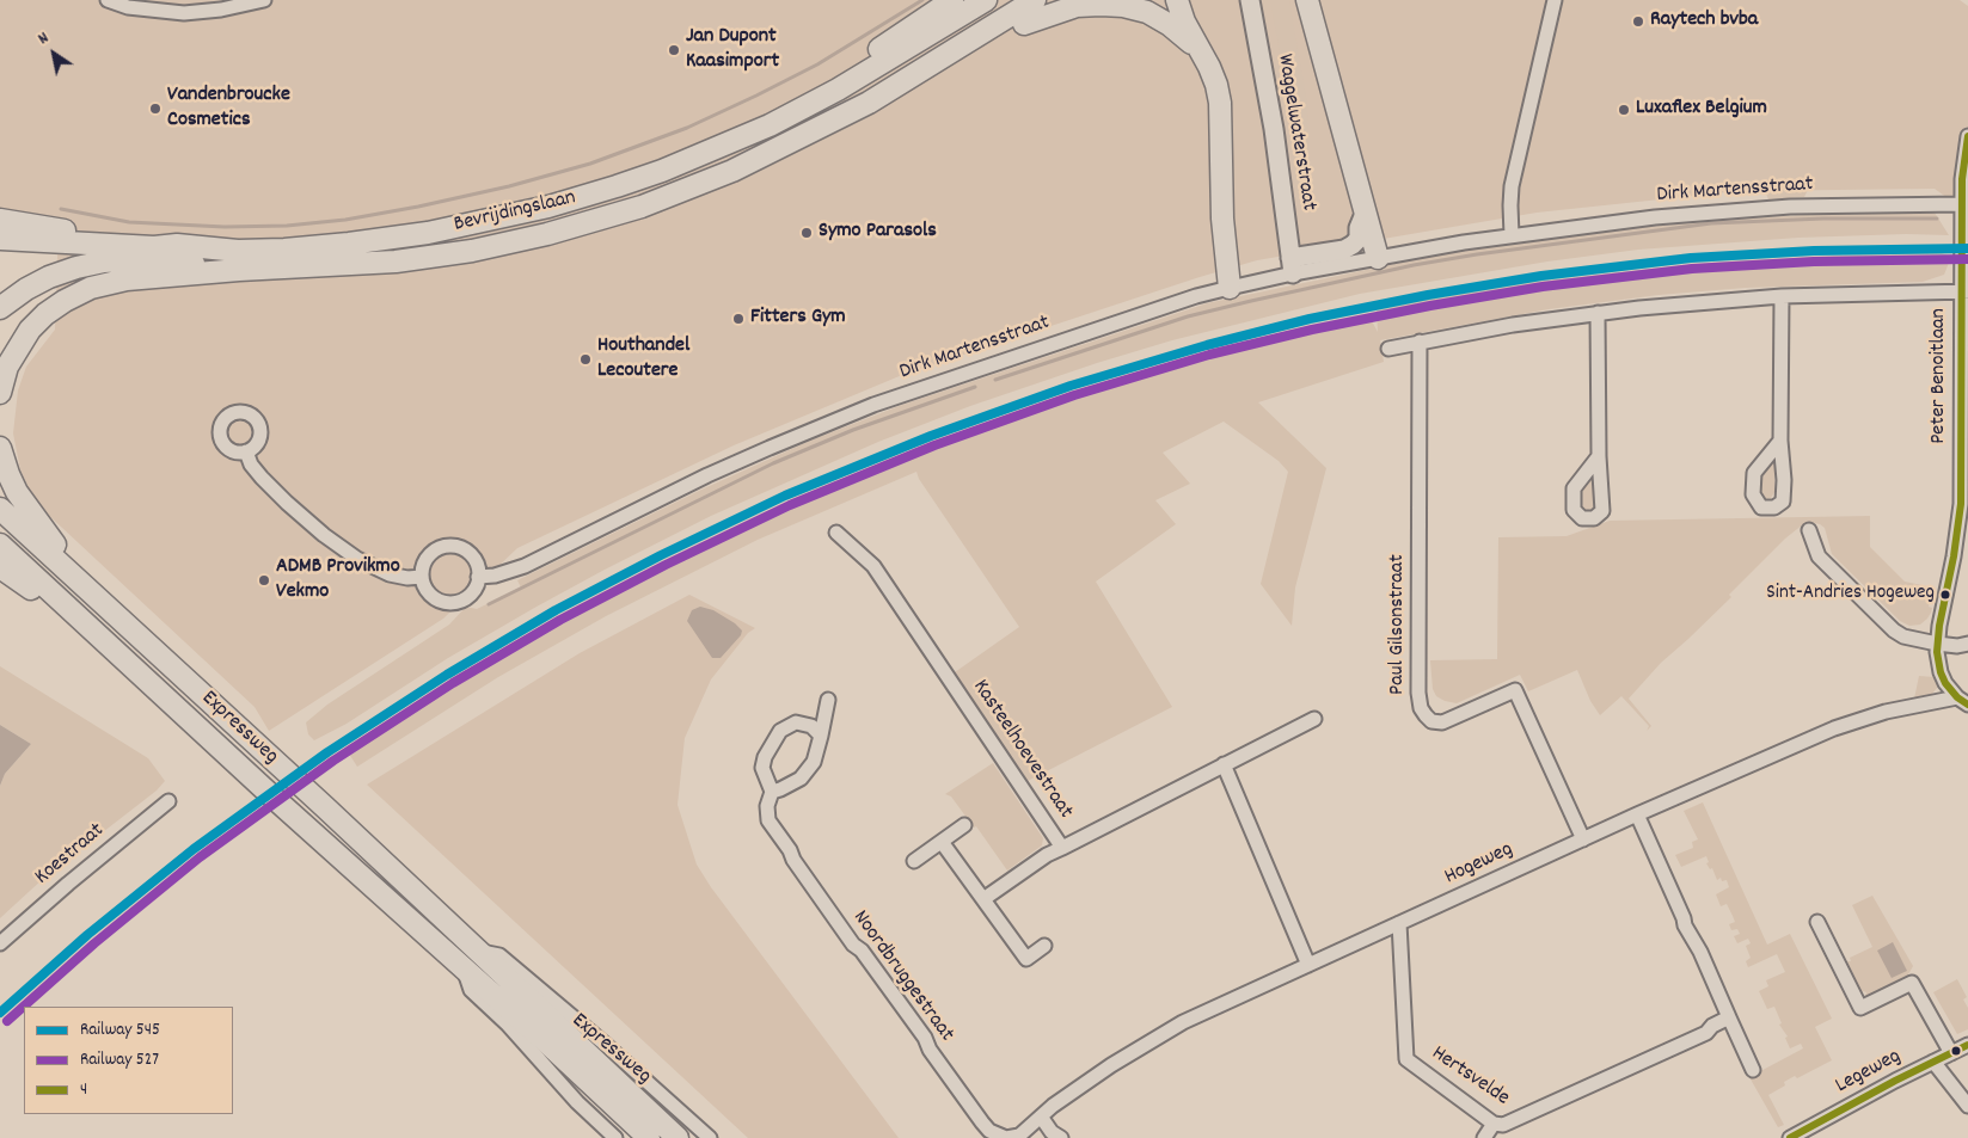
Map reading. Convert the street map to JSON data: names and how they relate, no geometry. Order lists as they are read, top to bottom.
{
  "streets": {
    "highway": ["Bevrijdingslaan", "Expressweg"],
    "main road": ["Waggelwaterstraat"],
    "street": [
      "Dirk Martensstraat",
      "Peter Benoitlaan",
      "Paul Gilsonstraat",
      "Kasteelhoevestraat",
      "Koestraat",
      "Hogeweg",
      "Noordbruggestraat",
      "Legeweg",
      "Hertsvelde"
    ]
  },
  "crossings": [
    ["Waggelwaterstraat", "Dirk Martensstraat"],
    ["Dirk Martensstraat", "Peter Benoitlaan"],
    ["Peter Benoitlaan", "Hogeweg"],
    ["Paul Gilsonstraat", "Hogeweg"],
    ["Hogeweg", "Noordbruggestraat"],
    ["Hogeweg", "Hertsvelde"]
  ],
  "places": [
    "Raytech bvba",
    "Jan Dupont Kaasimport",
    "Vandenbroucke Cosmetics",
    "Luxaflex Belgium",
    "Symo Parasols",
    "Fitters Gym",
    "Houthandel Lecoutere",
    "ADMB Provikmo Vekmo",
    "Sint-Andries Hogeweg"
  ],
  "lines": ["transit line 4", "rail line 545", "rail line 527"],
  "legend": ["Railway 545", "Railway 527", "4"],
  "north": "top left"
}
